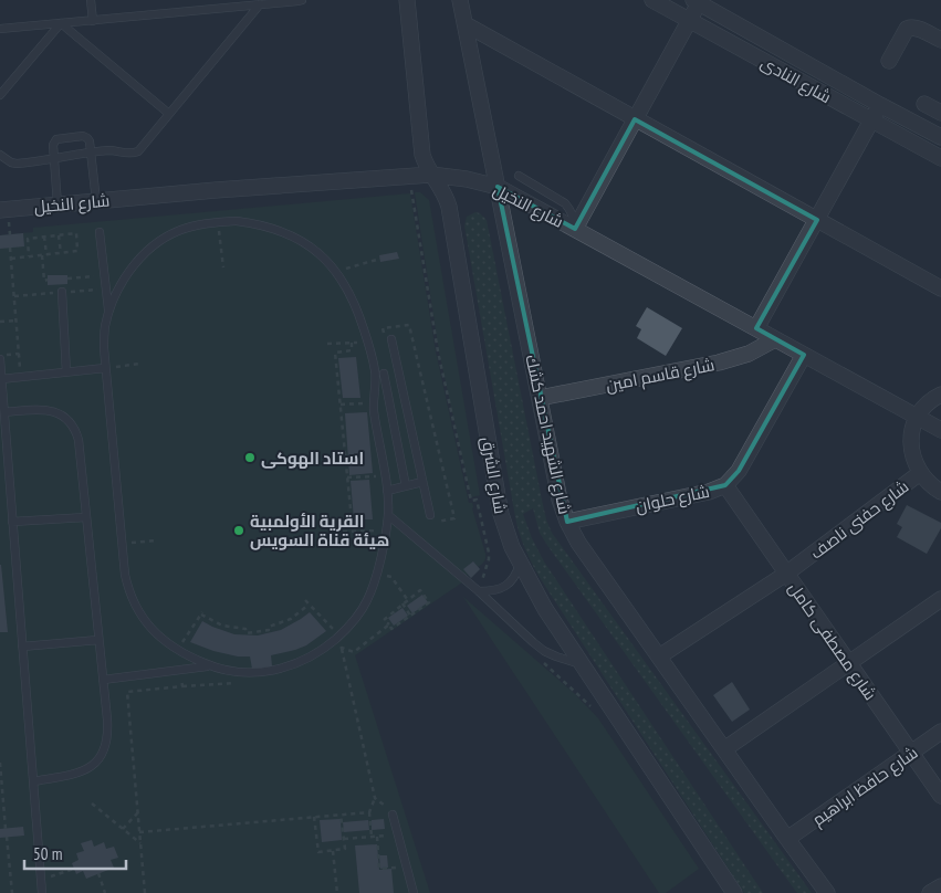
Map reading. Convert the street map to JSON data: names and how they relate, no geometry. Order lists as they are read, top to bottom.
{
  "streets": {
    "street": [
      "شارع النادى",
      "شارع النخيل",
      "شارع قاسم امين",
      "شارع الشهيد احمد كشك",
      "شارع الشرق",
      "شارع حلوان",
      "شارع حفنى ناصف",
      "شارع مصطفى كامل",
      "شارع حافظ ابراهيم"
    ]
  },
  "crossings": [
    ["شارع النخيل", "شارع قاسم امين"],
    ["شارع النخيل", "شارع الشهيد احمد كشك"],
    ["شارع النخيل", "شارع الشرق"],
    ["شارع النخيل", "شارع حلوان"],
    ["شارع قاسم امين", "شارع الشهيد احمد كشك"],
    ["شارع الشهيد احمد كشك", "شارع حلوان"],
    ["شارع الشهيد احمد كشك", "شارع حفنى ناصف"],
    ["شارع الشهيد احمد كشك", "شارع حافظ ابراهيم"],
    ["شارع حلوان", "شارع مصطفى كامل"],
    ["شارع حفنى ناصف", "شارع مصطفى كامل"],
    ["شارع مصطفى كامل", "شارع حافظ ابراهيم"]
  ],
  "places": ["استاد الهوكى", "القرية الأولمبية هيئة قناة السويس"],
  "scale_bar": "50 m"
}
